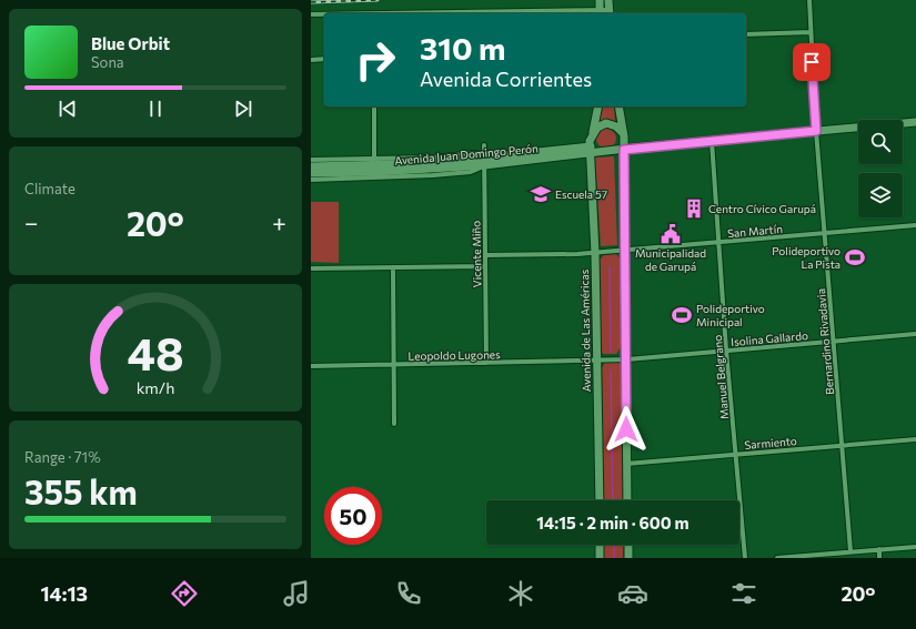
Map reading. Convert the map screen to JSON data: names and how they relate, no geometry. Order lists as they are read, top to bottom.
{
  "streets": {
    "main road": ["Avenida Juan Domingo Perón", "Avenida de Las Américas"],
    "street": [
      "San Martín",
      "Vicente Miño",
      "Isolina Gallardo",
      "Bernardino Rivadavia",
      "Leopoldo Lugones",
      "Manuel Belgrano",
      "Sarmiento"
    ]
  },
  "crossings": [
    ["Avenida Juan Domingo Perón", "Vicente Miño"],
    ["Avenida Juan Domingo Perón", "Avenida de Las Américas"],
    ["Avenida Juan Domingo Perón", "Bernardino Rivadavia"],
    ["Avenida Juan Domingo Perón", "Manuel Belgrano"],
    ["San Martín", "Vicente Miño"],
    ["San Martín", "Avenida de Las Américas"],
    ["San Martín", "Bernardino Rivadavia"],
    ["San Martín", "Manuel Belgrano"],
    ["Vicente Miño", "Leopoldo Lugones"],
    ["Avenida de Las Américas", "Isolina Gallardo"],
    ["Avenida de Las Américas", "Leopoldo Lugones"],
    ["Isolina Gallardo", "Bernardino Rivadavia"],
    ["Isolina Gallardo", "Leopoldo Lugones"],
    ["Isolina Gallardo", "Manuel Belgrano"],
    ["Bernardino Rivadavia", "Sarmiento"],
    ["Manuel Belgrano", "Sarmiento"]
  ],
  "places": {
    "school or university": ["Escuela 57"],
    "building": ["Centro Cívico Garupá"],
    "public building": ["Municipalidad de Garupá"],
    "sports": ["Polideportivo La Pista", "Polideportivo Minicipal"]
  },
  "page": {
    "turn": ["310 m", "Avenida Corrientes"],
    "song": ["Blue Orbit", "Sona"],
    "tile": [
      "Climate",
      ["Range · 71%", "355 km"]
    ],
    "heat": ["−", "20°", "+"],
    "limit": "50",
    "trip": "14:15 · 2 min · 600 m",
    "tabs": ["14:13", "20°"],
    "gauge": ["48", "km/h"]
  }
}
